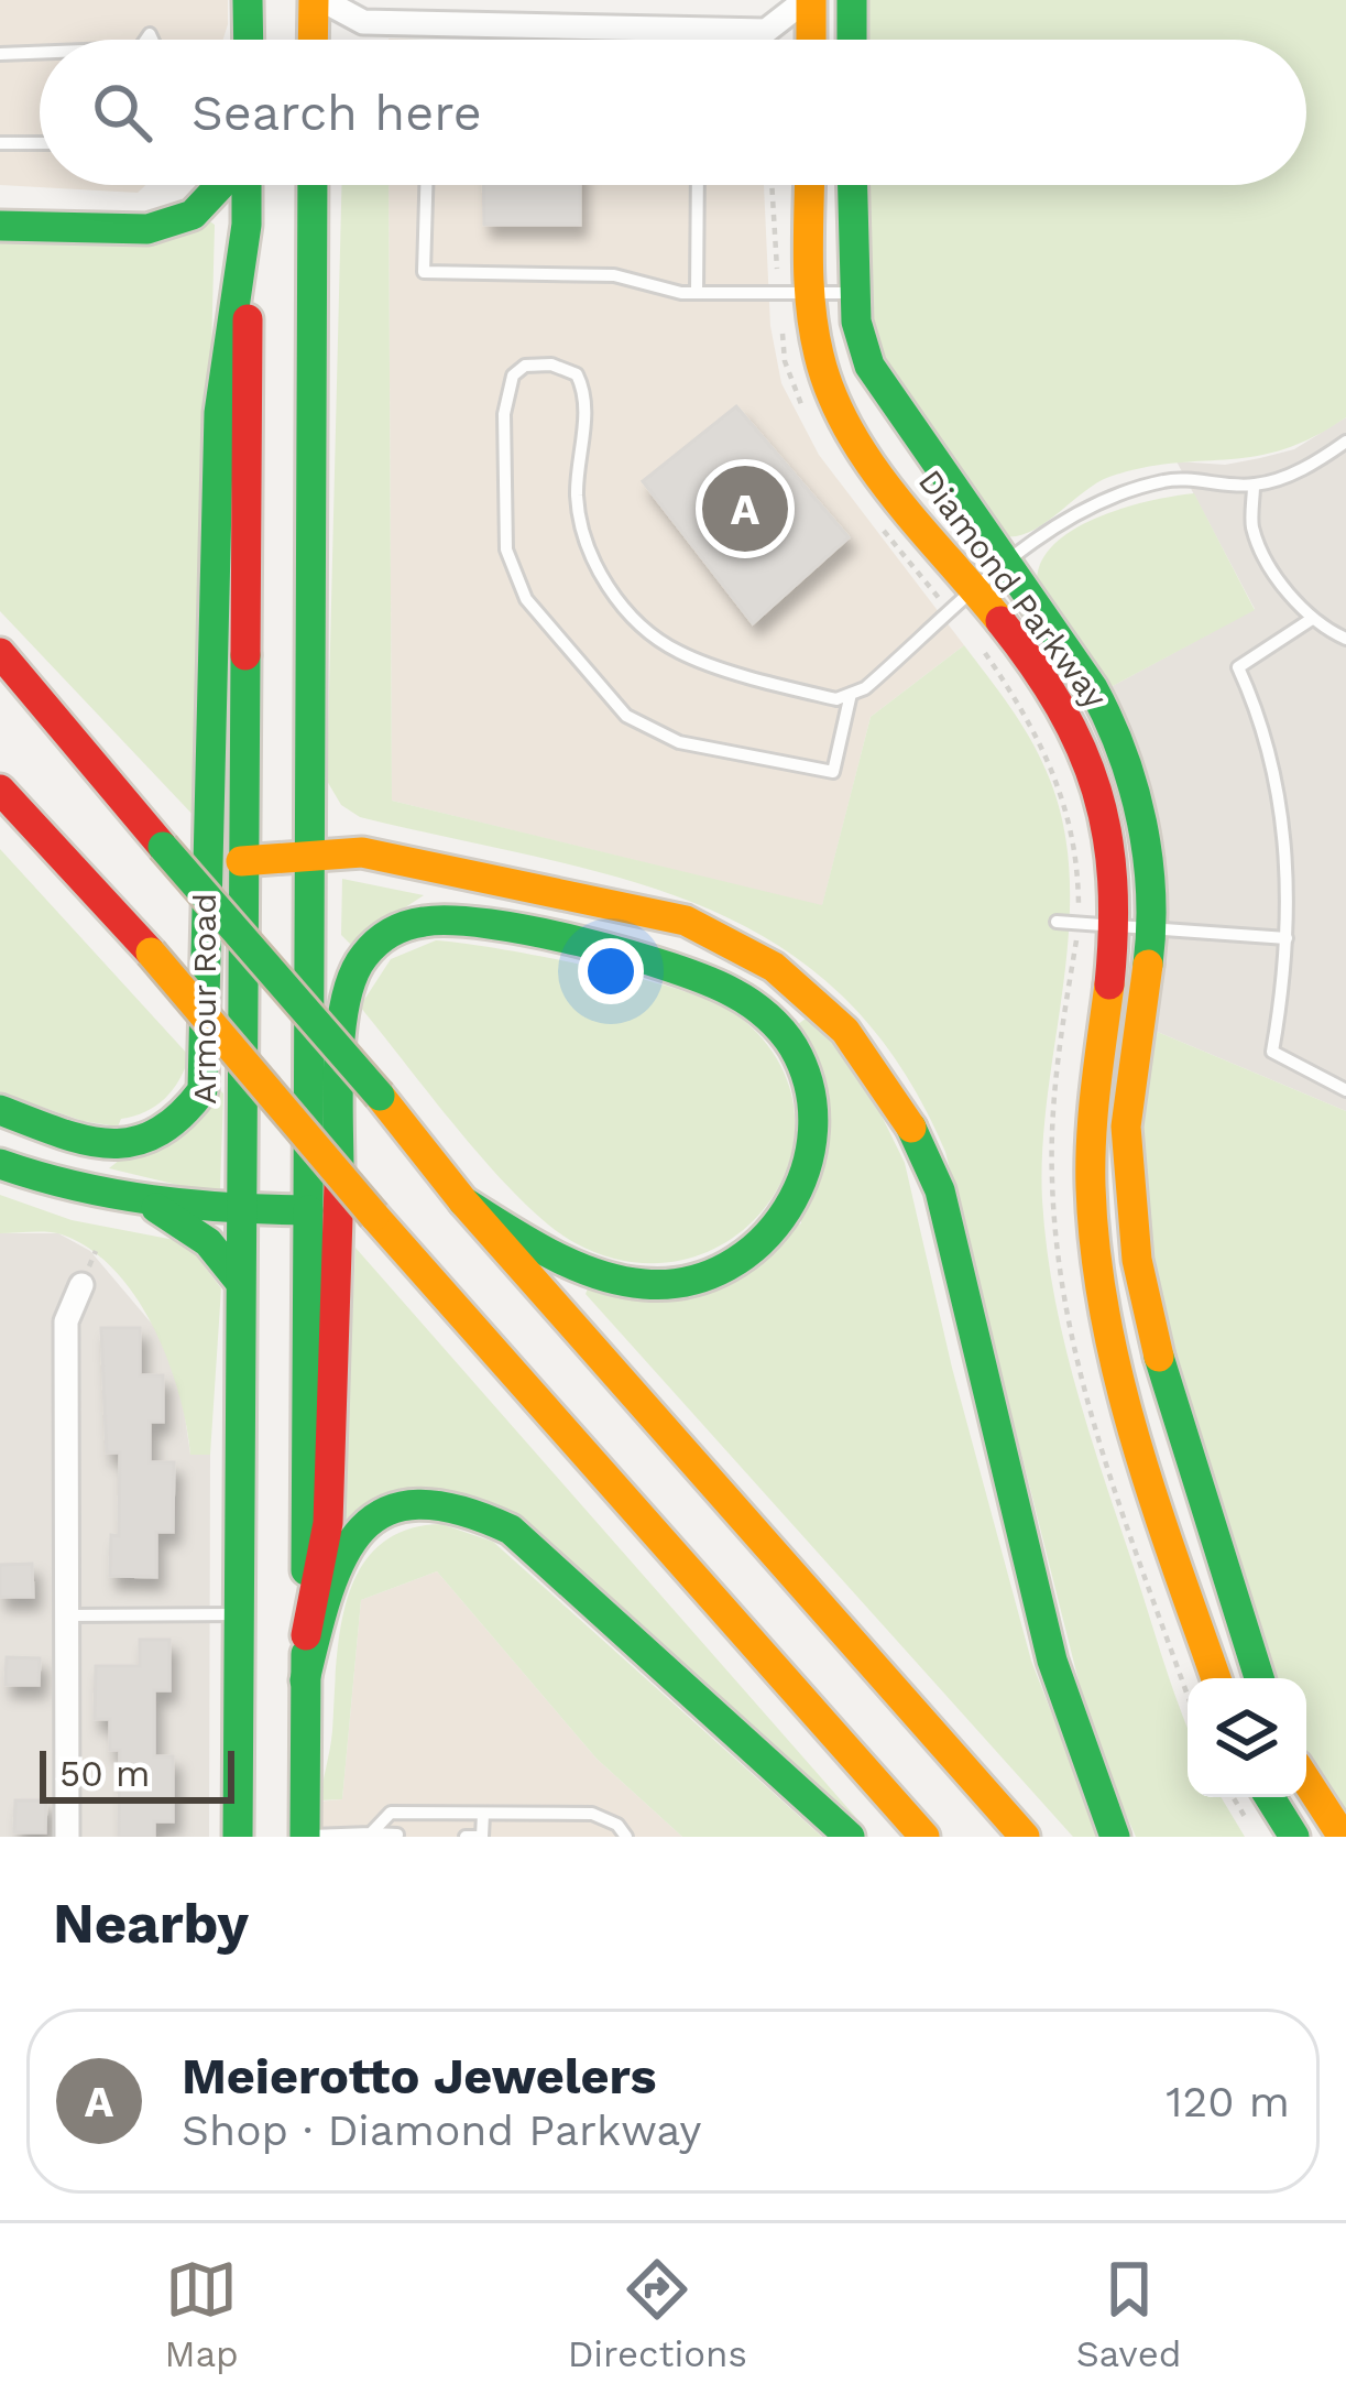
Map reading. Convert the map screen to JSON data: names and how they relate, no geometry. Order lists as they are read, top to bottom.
{
  "streets": {
    "main road": ["Diamond Parkway", "Armour Road"]
  },
  "scale_bar": "50 m",
  "page": {
    "search": "Search here",
    "pins": "A",
    "scale": "50 m",
    "heading": "Nearby",
    "list": [
      {
        "mark": "A",
        "name": "Meierotto Jewelers",
        "note": "Shop · Diamond Parkway",
        "value": "120 m"
      }
    ],
    "nav": ["Map", "Directions", "Saved"]
  }
}
